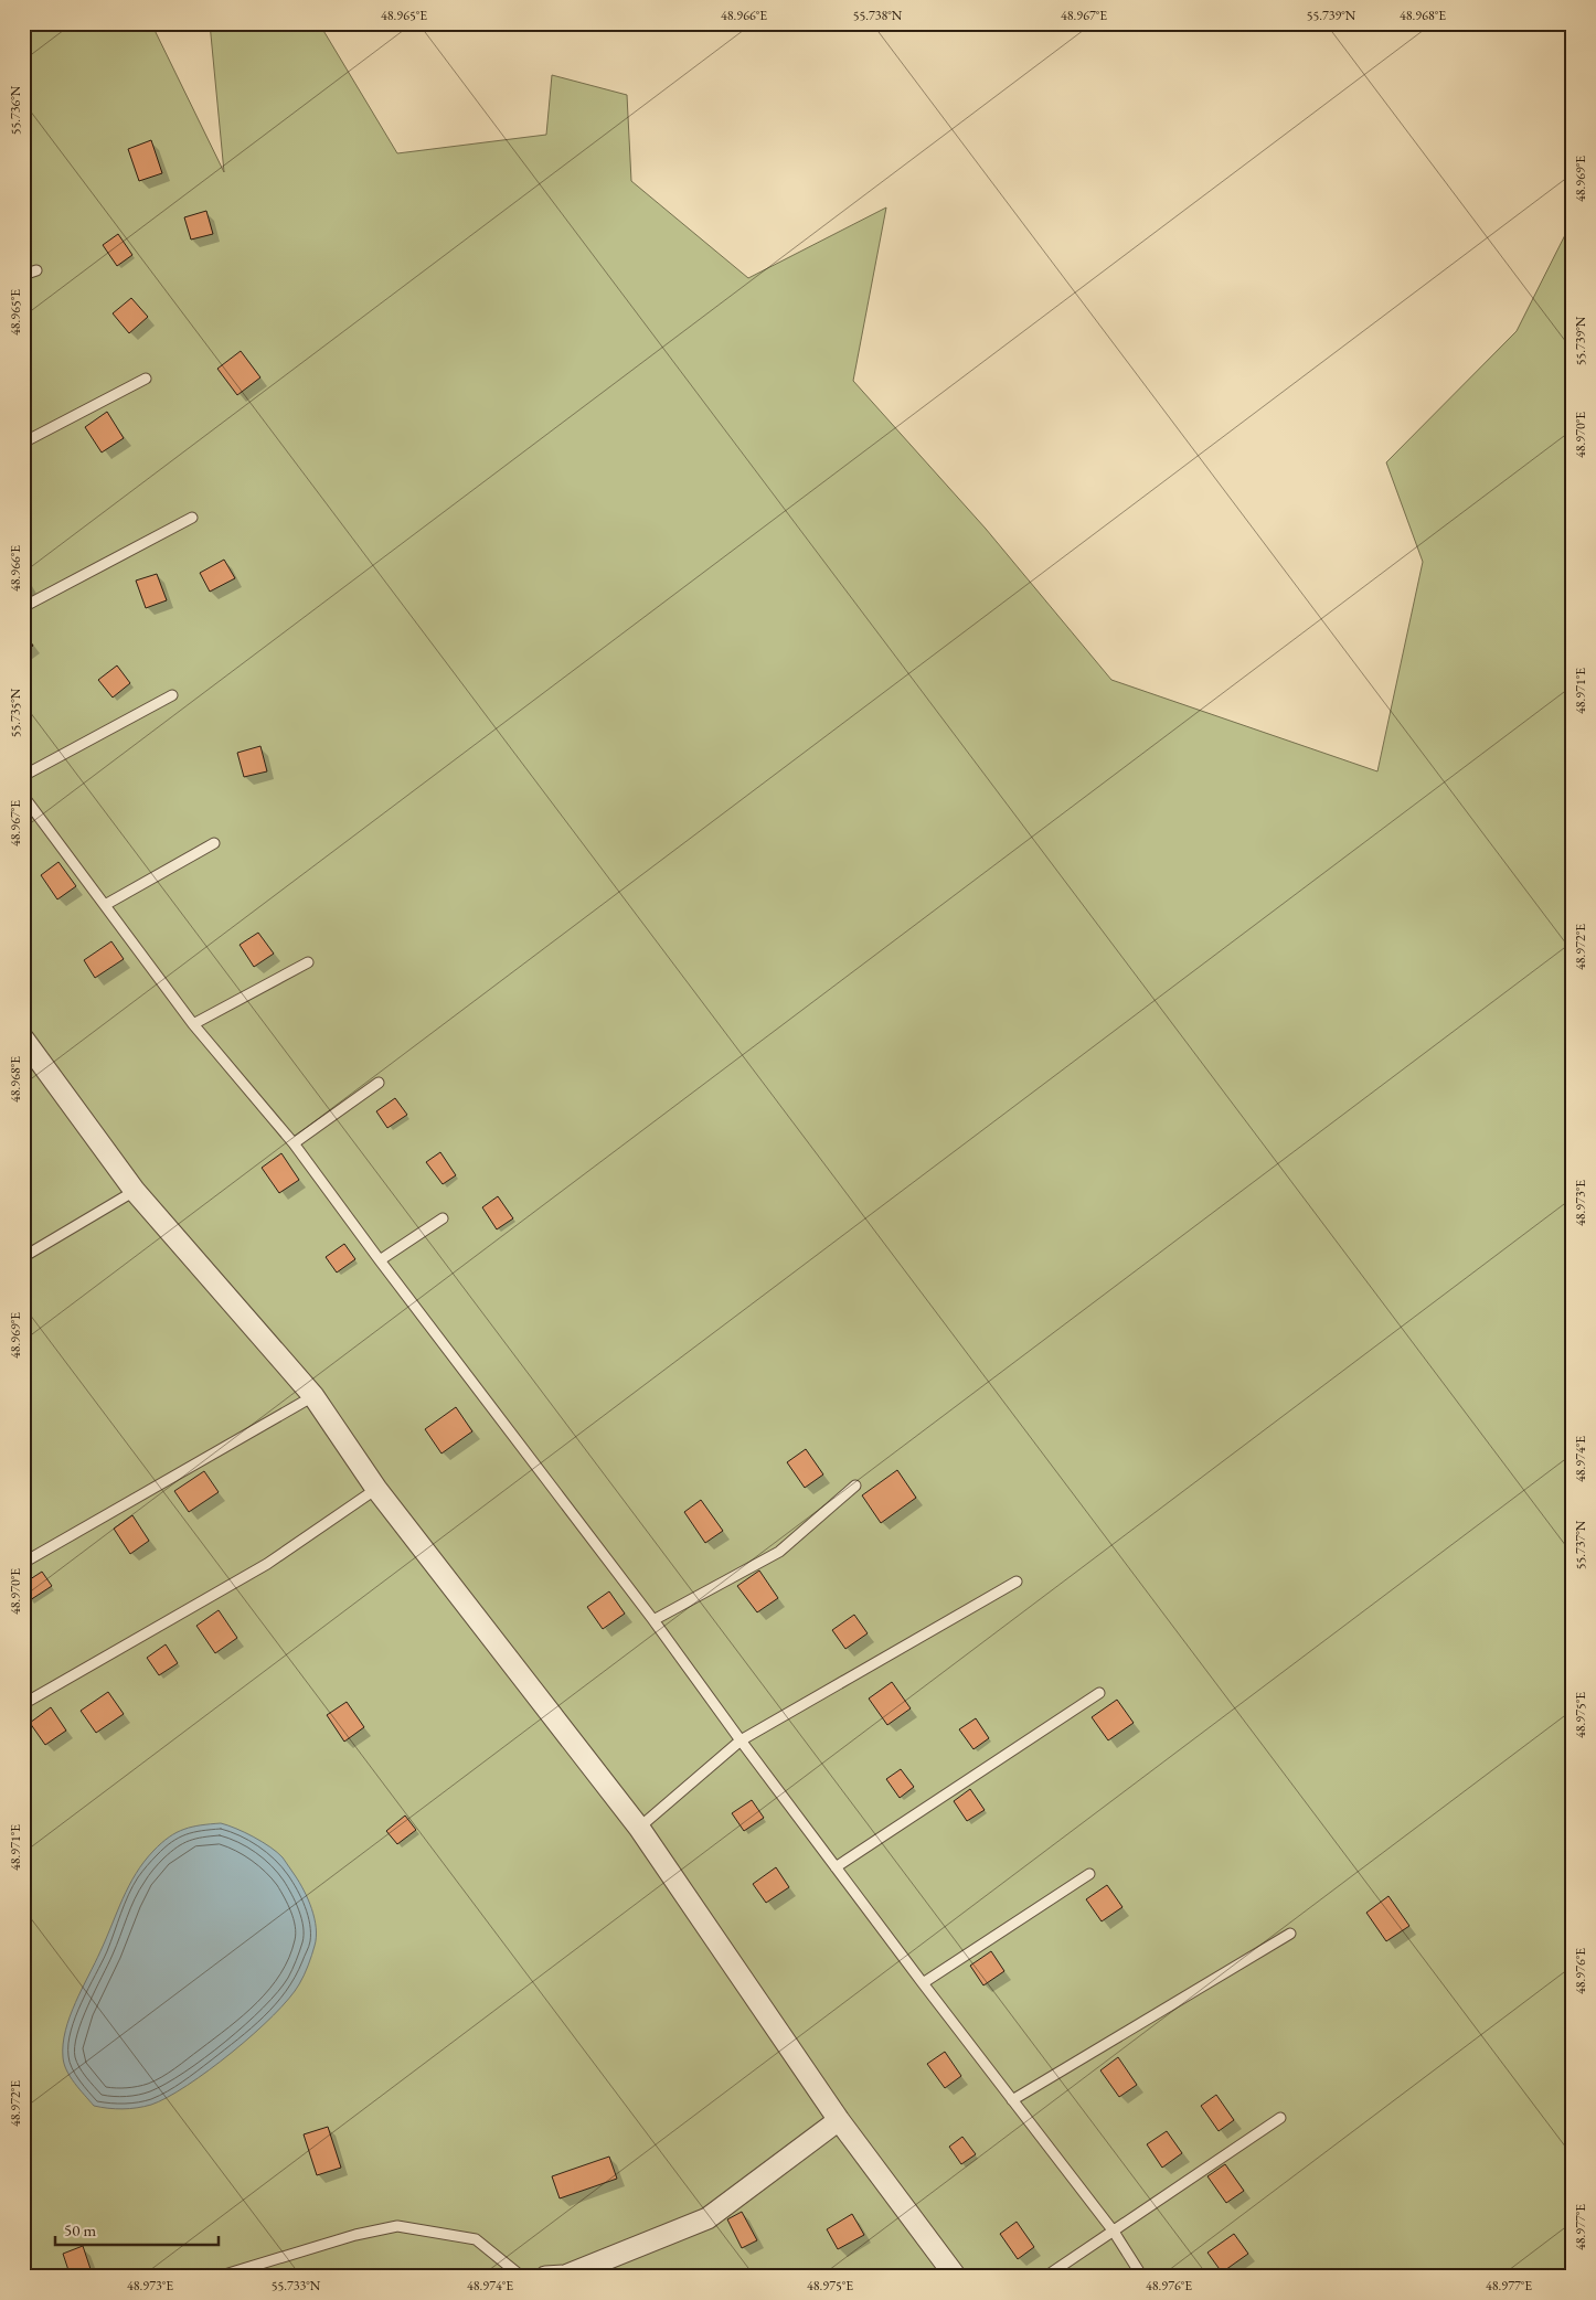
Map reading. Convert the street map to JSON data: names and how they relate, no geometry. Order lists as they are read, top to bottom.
{
  "scale_bar": "50 m",
  "coordinates": [
    "48.965°E",
    "48.966°E",
    "55.738°N",
    "48.967°E",
    "55.739°N",
    "48.968°E",
    "55.736°N",
    "48.969°E",
    "48.970°E",
    "48.971°E",
    "55.735°N",
    "48.972°E",
    "48.973°E",
    "48.974°E",
    "55.737°N",
    "48.975°E",
    "48.976°E",
    "48.977°E",
    "55.733°N"
  ]
}
